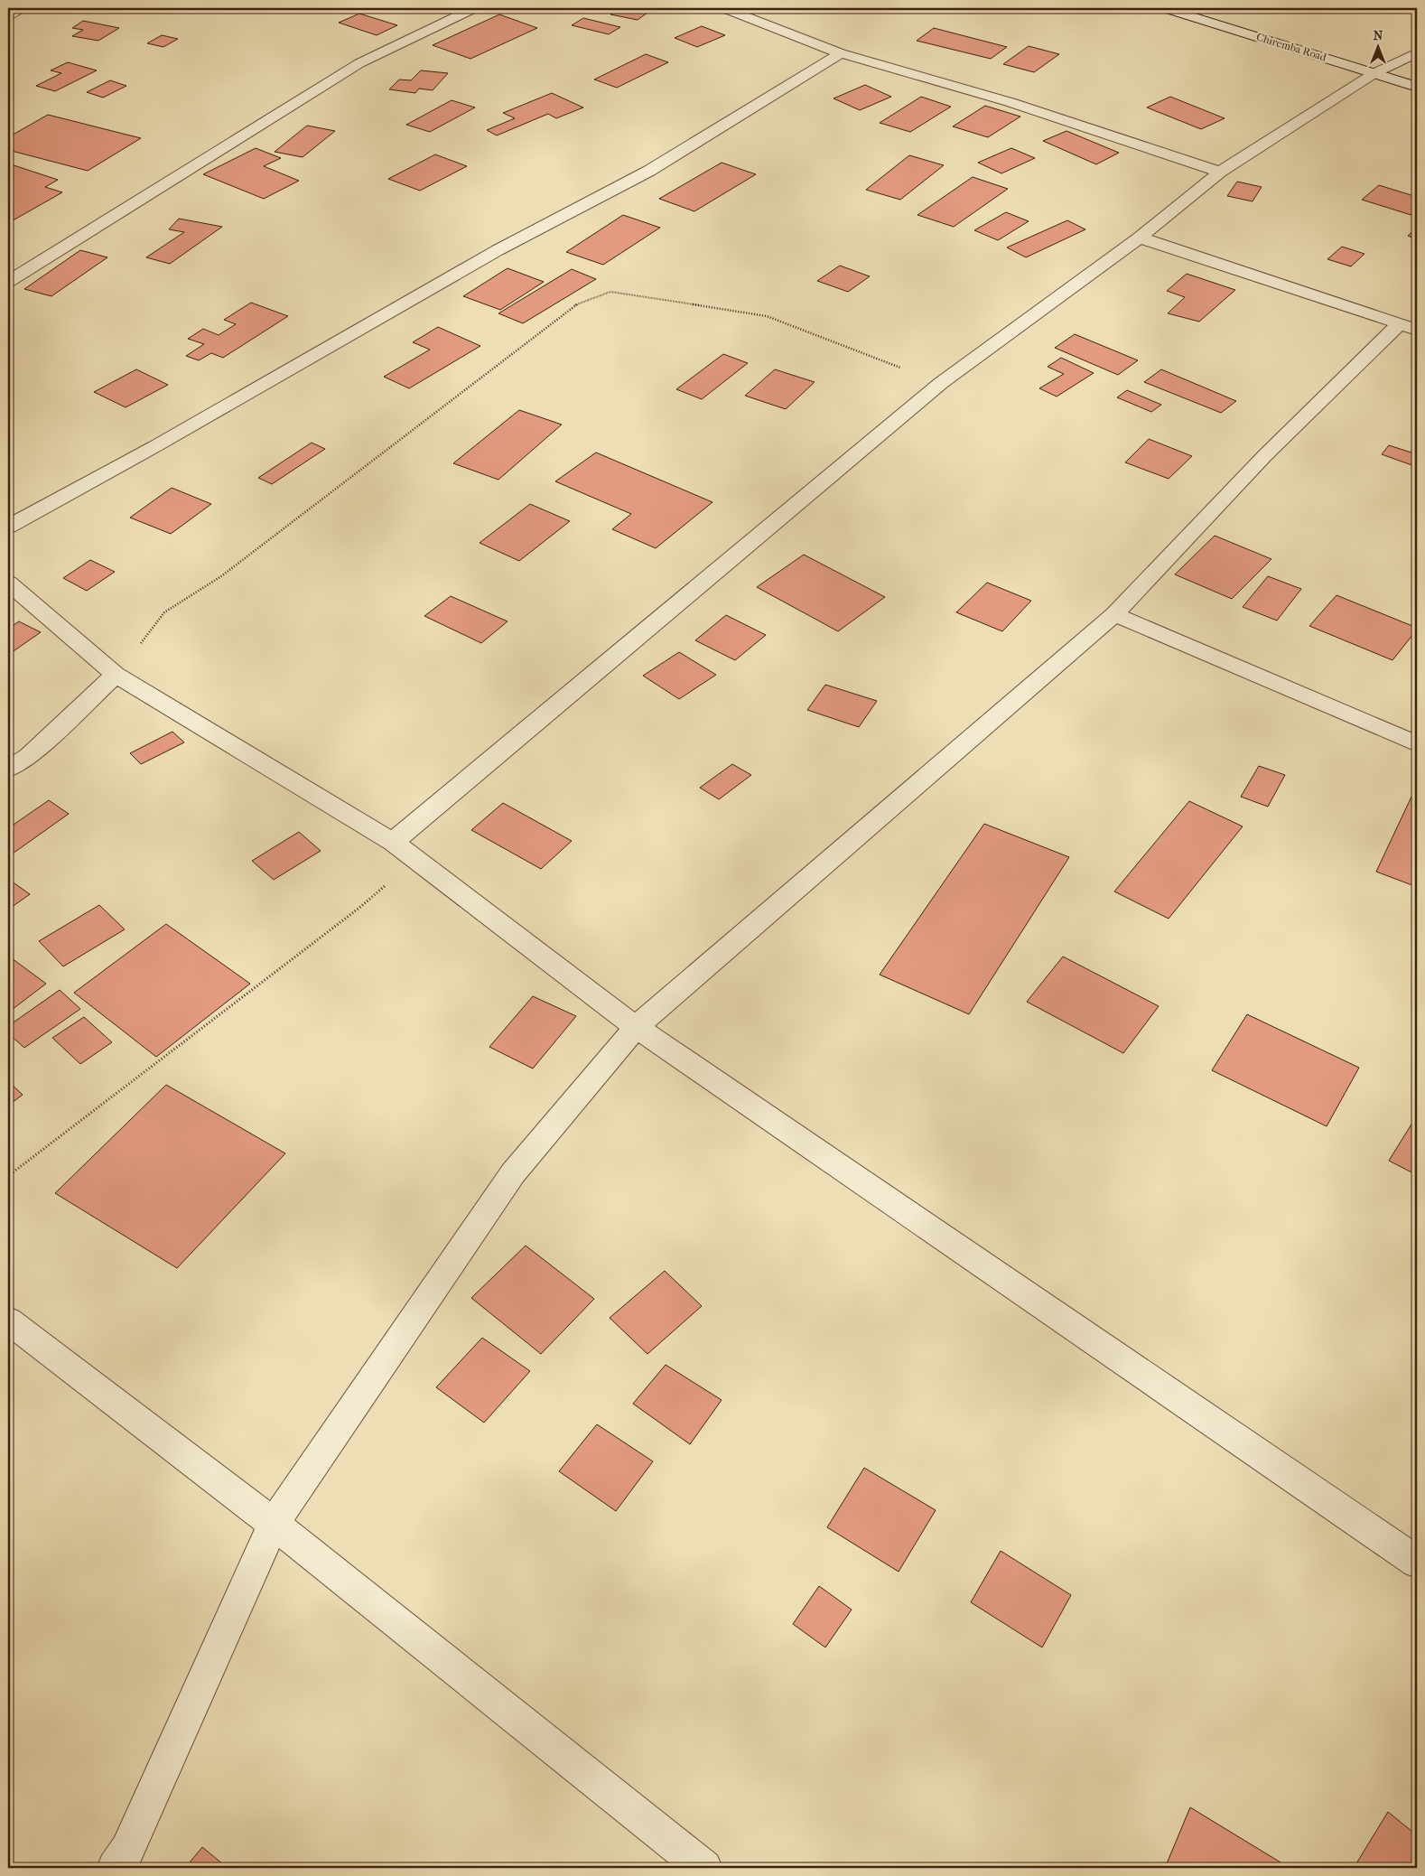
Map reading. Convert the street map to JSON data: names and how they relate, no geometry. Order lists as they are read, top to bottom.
{
  "streets": {
    "street": ["Chiremba Road"]
  },
  "north": "top"
}
